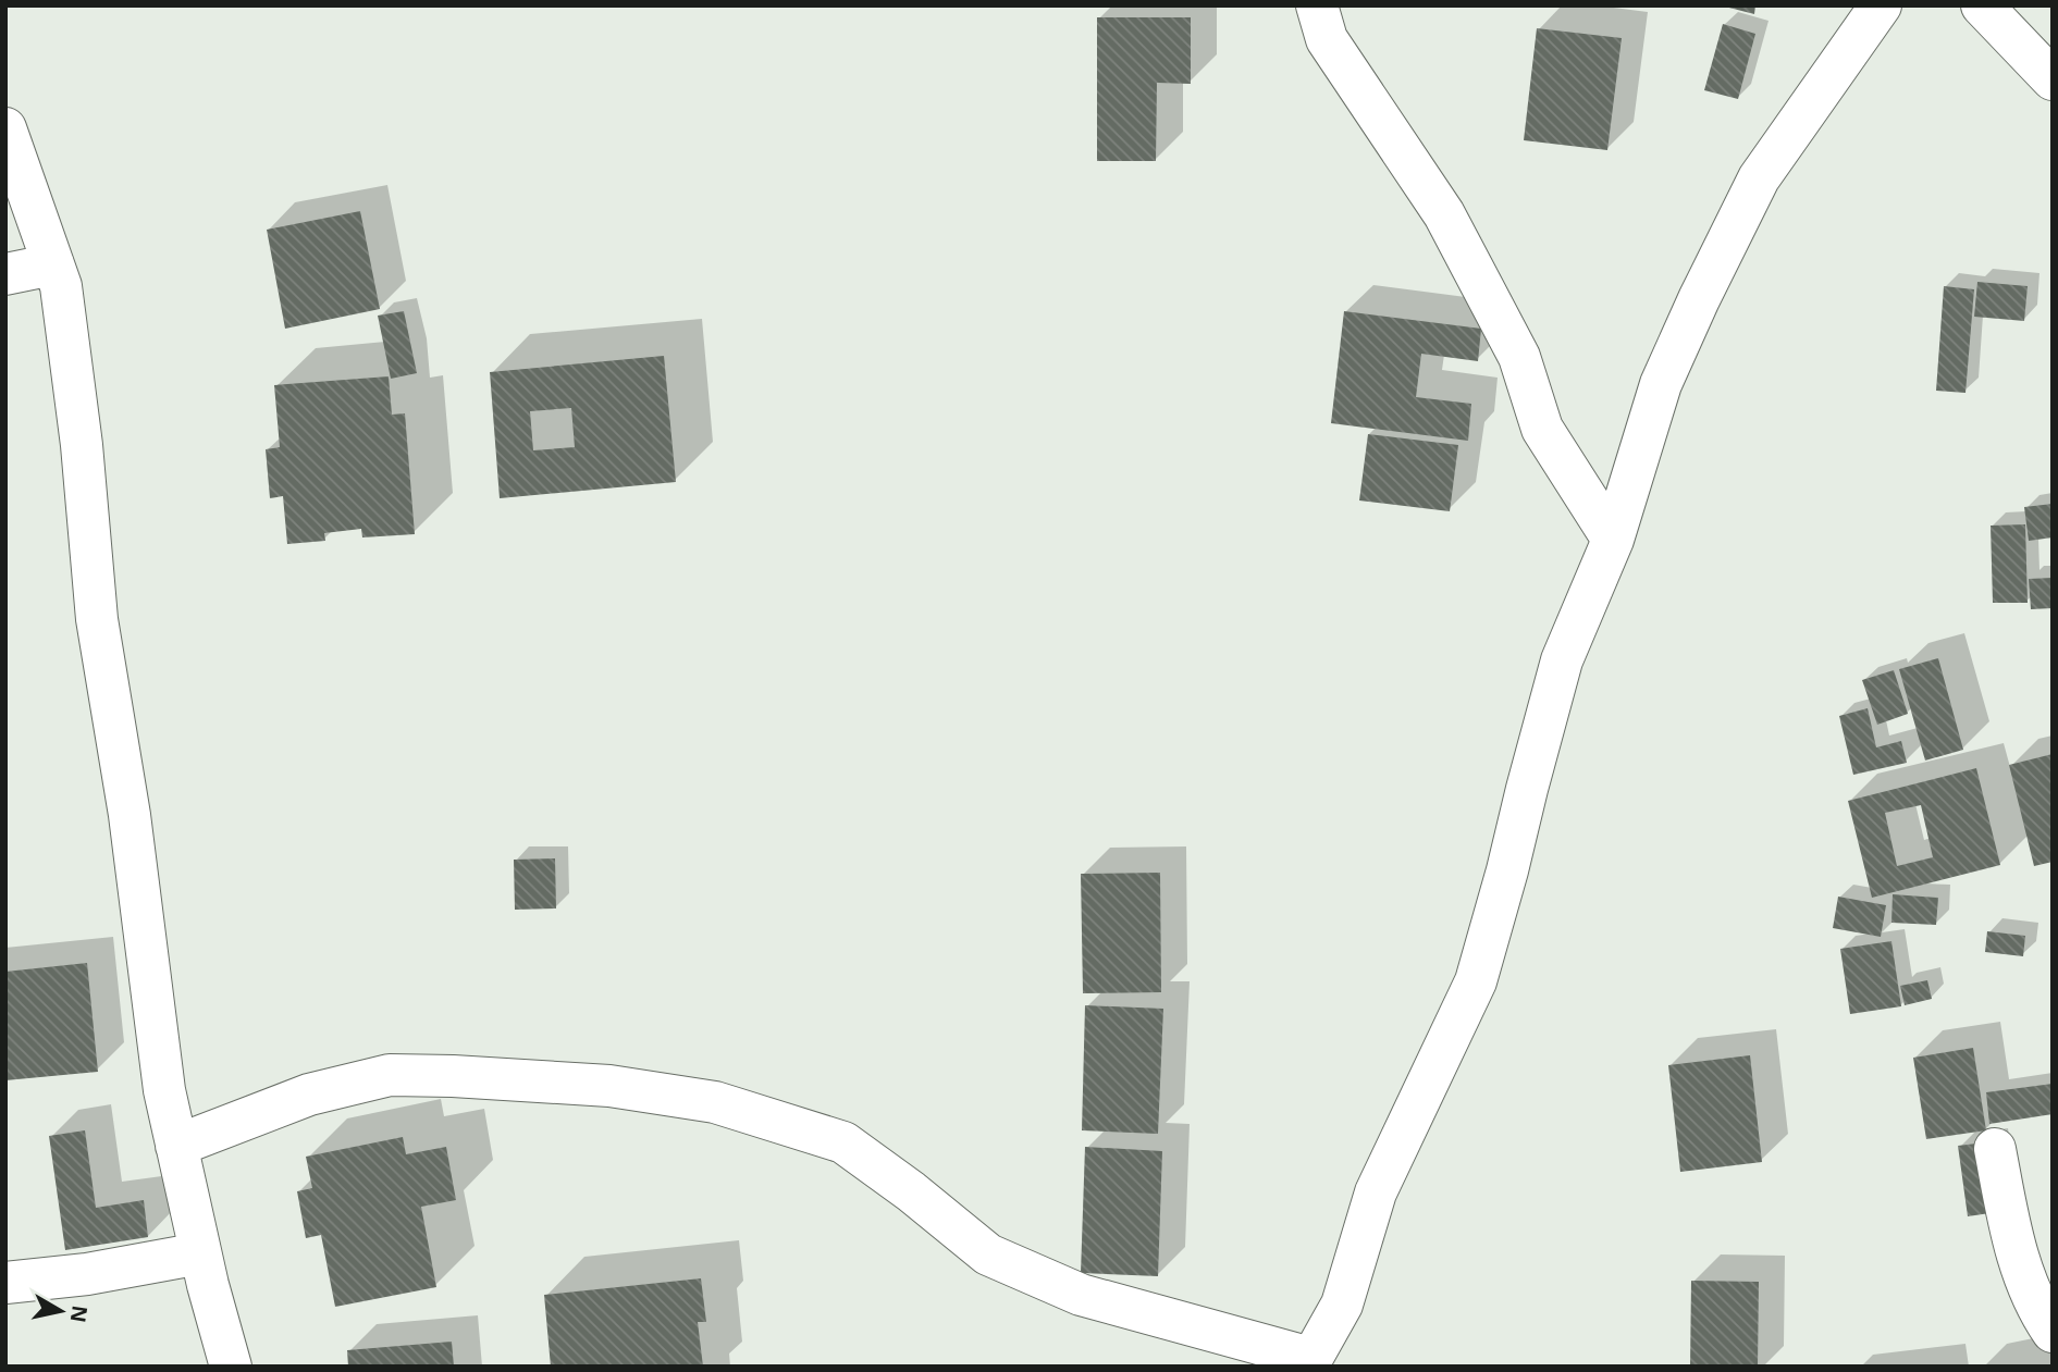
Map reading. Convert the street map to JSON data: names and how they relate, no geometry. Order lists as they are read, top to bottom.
{
  "north": "right"
}
